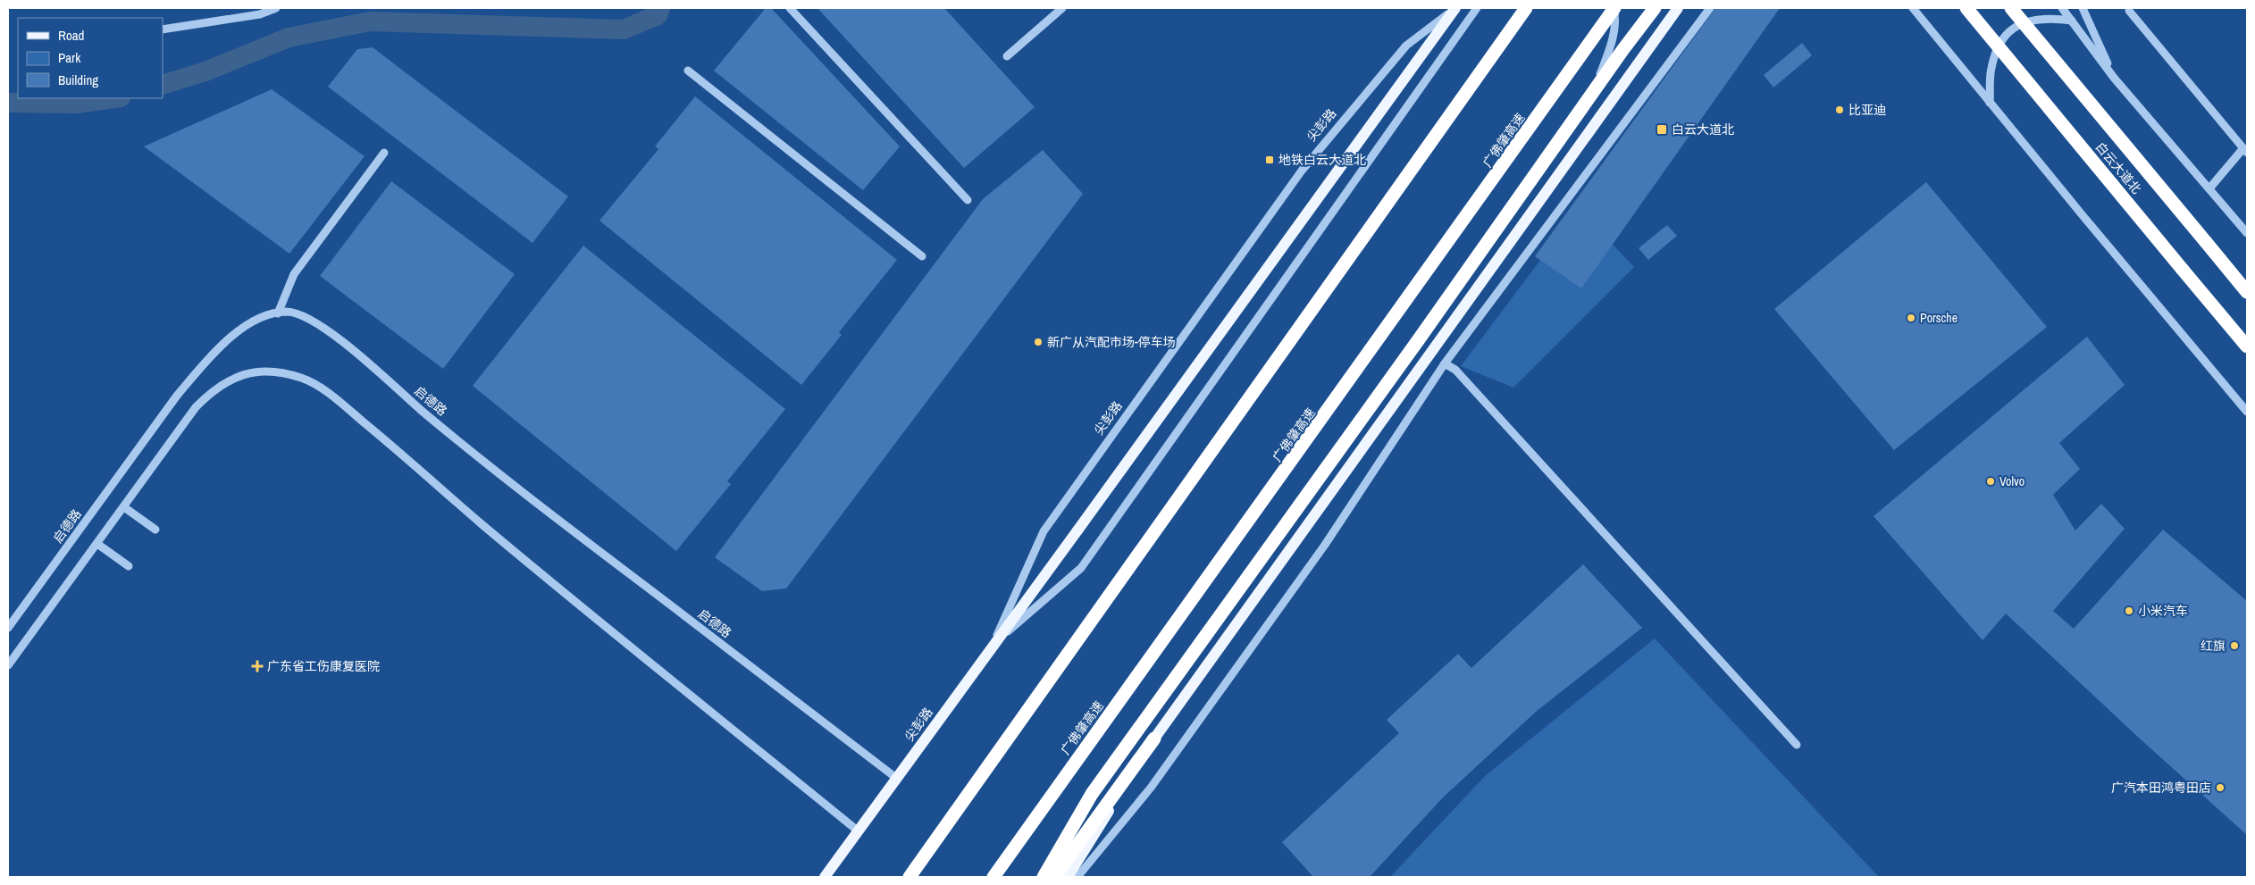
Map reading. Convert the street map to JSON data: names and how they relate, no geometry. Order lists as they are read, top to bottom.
{
  "streets": {
    "highway": ["广佛肇高速", "白云大道北"],
    "main road": ["尖彭路"],
    "street": ["启德路"]
  },
  "crossings": [
    ["尖彭路", "启德路"]
  ],
  "places": {
    "other": [
      "比亚迪",
      "Porsche",
      "新广从汽配市场-停车场",
      "Volvo",
      "小米汽车",
      "红旗",
      "广汽本田鸿粤田店"
    ],
    "transit": ["白云大道北", "地铁白云大道北"],
    "health": ["广东省工伤康复医院"]
  },
  "legend": ["Road", "Park", "Building"]
}
